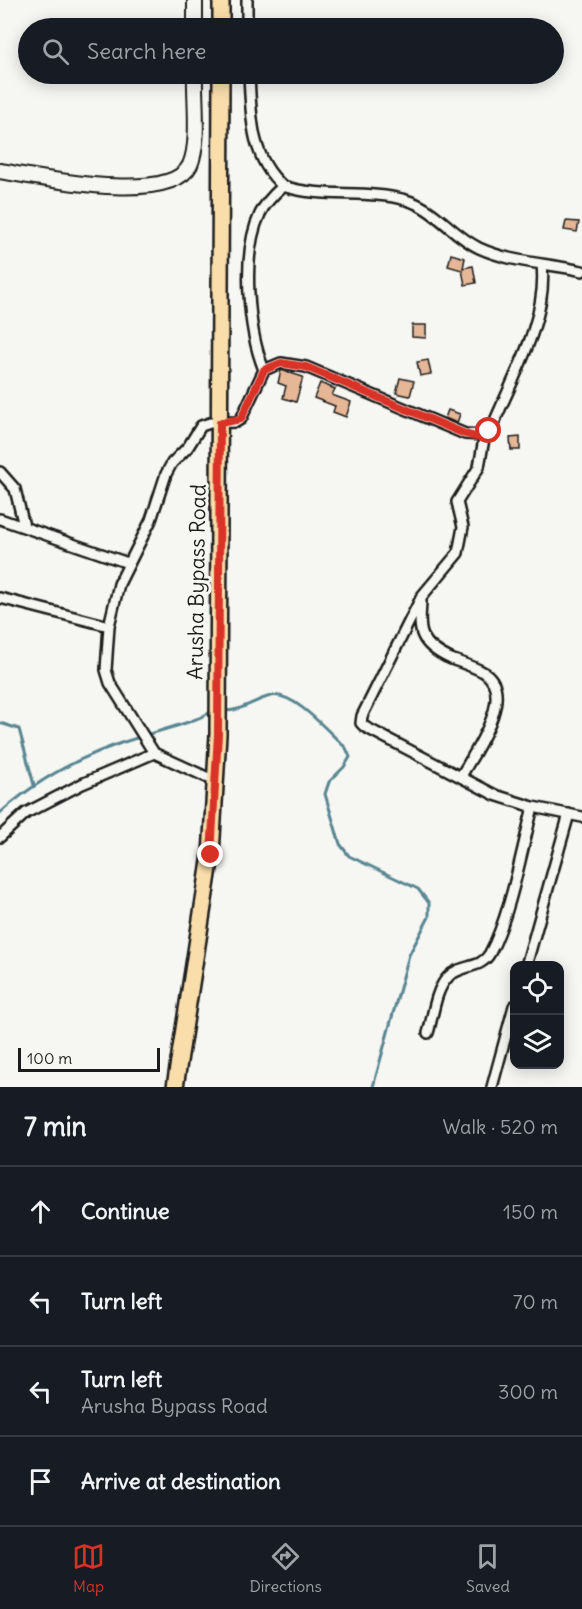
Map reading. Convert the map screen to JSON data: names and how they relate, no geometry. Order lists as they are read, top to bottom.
{
  "streets": {
    "main road": ["Arusha Bypass Road"]
  },
  "scale_bar": "100 m",
  "page": {
    "search": "Search here",
    "scale": "100 m",
    "heading": ["7 min", "Walk · 520 m"],
    "list": [
      ["Continue", "150 m"],
      ["Turn left", "70 m"],
      ["Turn left", "Arusha Bypass Road", "300 m"],
      "Arrive at destination"
    ],
    "nav": ["Map", "Directions", "Saved"]
  }
}
